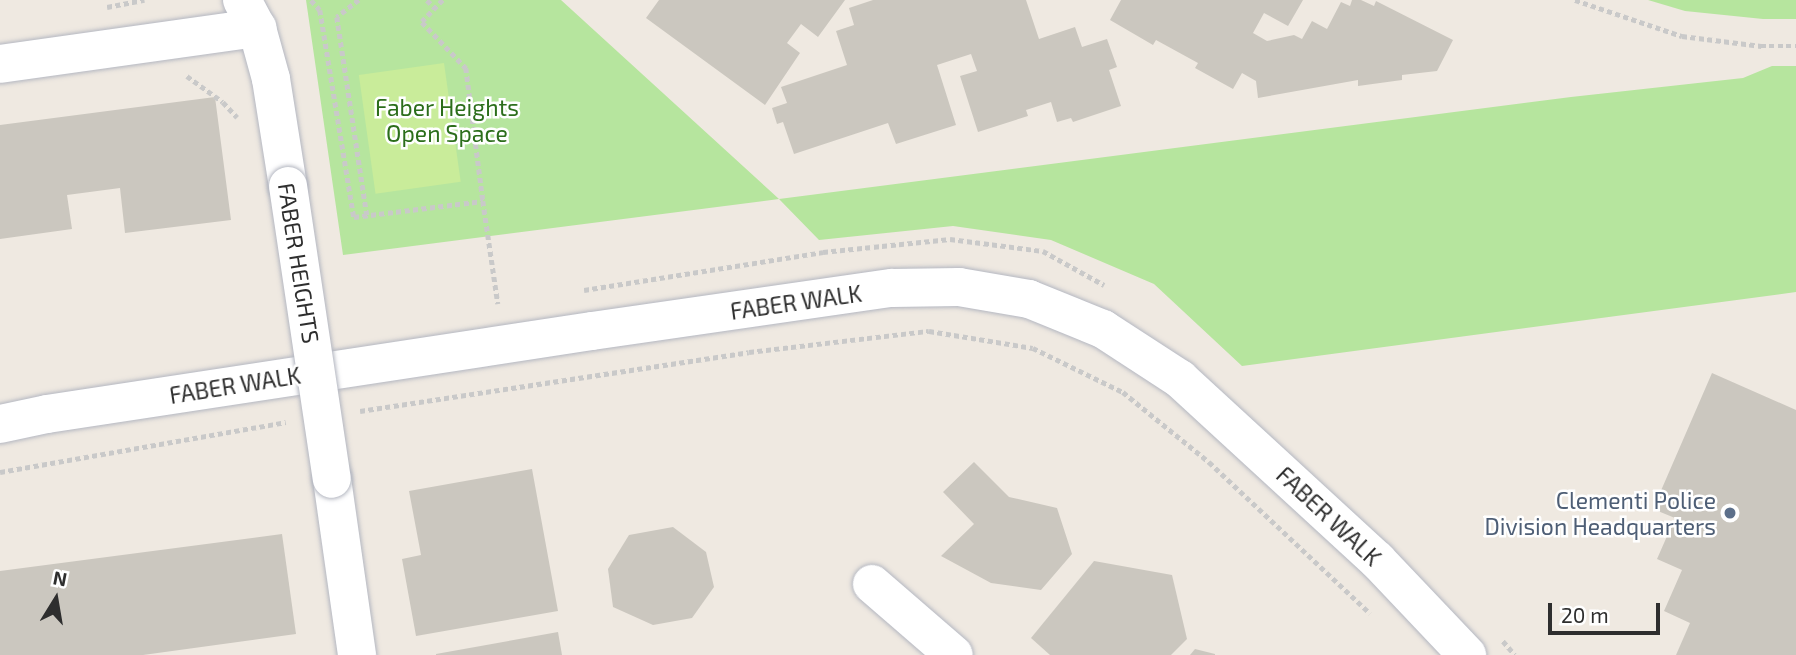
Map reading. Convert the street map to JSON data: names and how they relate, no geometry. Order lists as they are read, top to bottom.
{
  "streets": {
    "street": ["FABER HEIGHTS", "FABER WALK"]
  },
  "parks": ["Faber Heights Open Space"],
  "places": ["Clementi Police Division Headquarters"],
  "scale_bar": "20 m",
  "north": "top"
}
